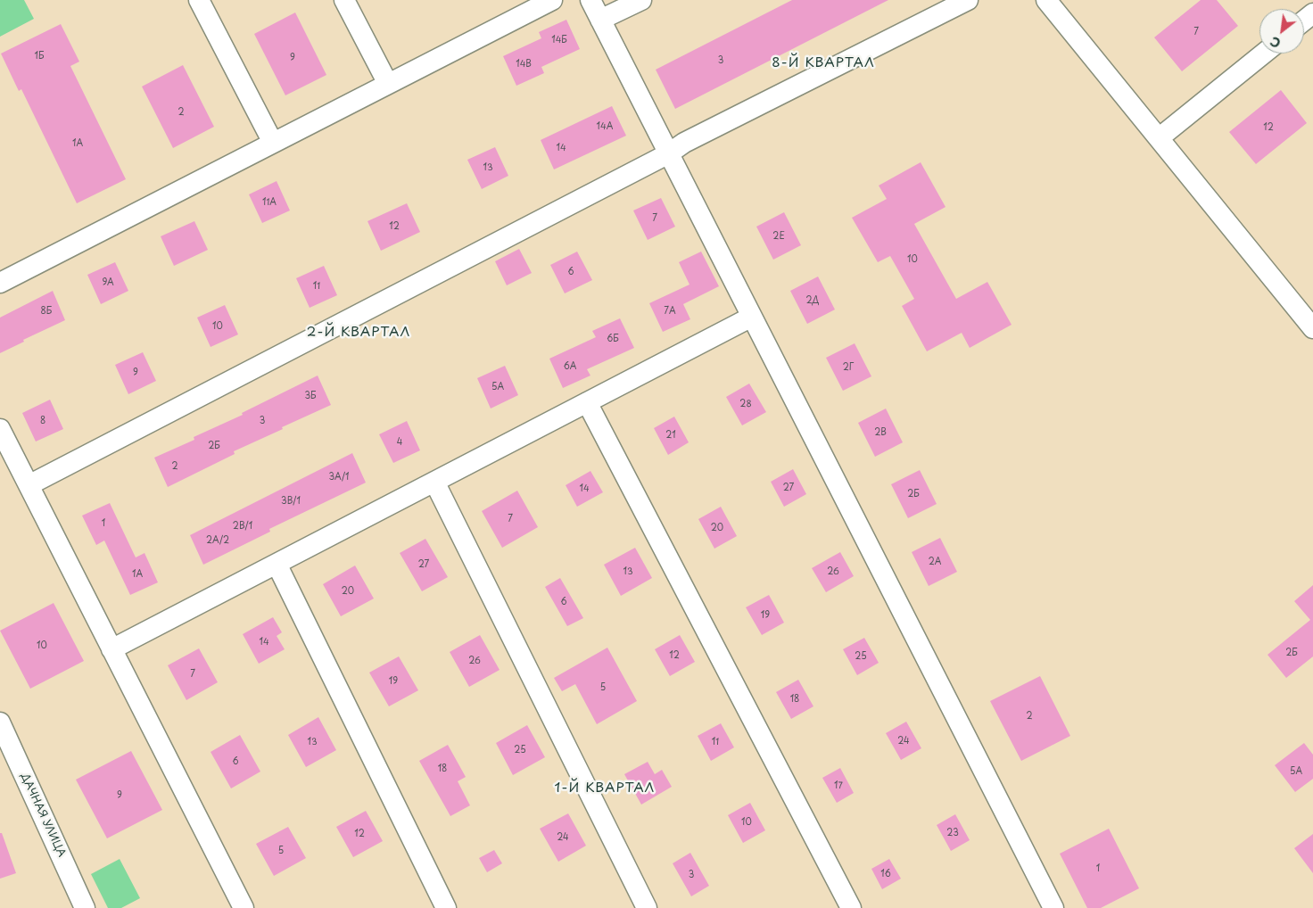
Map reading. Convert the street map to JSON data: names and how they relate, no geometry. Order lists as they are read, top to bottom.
{
  "streets": {
    "street": ["ДАЧНАЯ УЛИЦА"]
  },
  "districts": ["8-Й КВАРТАЛ", "2-Й КВАРТАЛ", "1-Й КВАРТАЛ"],
  "house_numbers": [
    "7",
    "14Б",
    "1Б",
    "9",
    "3",
    "14В",
    "2",
    "14А",
    "12",
    "1А",
    "14",
    "13",
    "11А",
    "7",
    "12",
    "2Е",
    "10",
    "6",
    "9А",
    "11",
    "2Д",
    "8Б",
    "7А",
    "10",
    "6Б",
    "6А",
    "2Г",
    "9",
    "5А",
    "3Б",
    "28",
    "8",
    "3",
    "2В",
    "21",
    "4",
    "2Б",
    "2",
    "3А/1",
    "27",
    "14",
    "2Б",
    "3В/1",
    "7",
    "1",
    "2В/1",
    "20",
    "2А/2",
    "2А",
    "27",
    "13",
    "26",
    "1А",
    "20",
    "6",
    "19",
    "14",
    "10",
    "2Б",
    "12",
    "25",
    "26",
    "7",
    "19",
    "5",
    "18",
    "2",
    "24",
    "13",
    "11",
    "25",
    "6",
    "18",
    "5А",
    "17",
    "9",
    "10",
    "23",
    "12",
    "24",
    "5",
    "1",
    "16",
    "3"
  ],
  "north": "bottom left"
}
